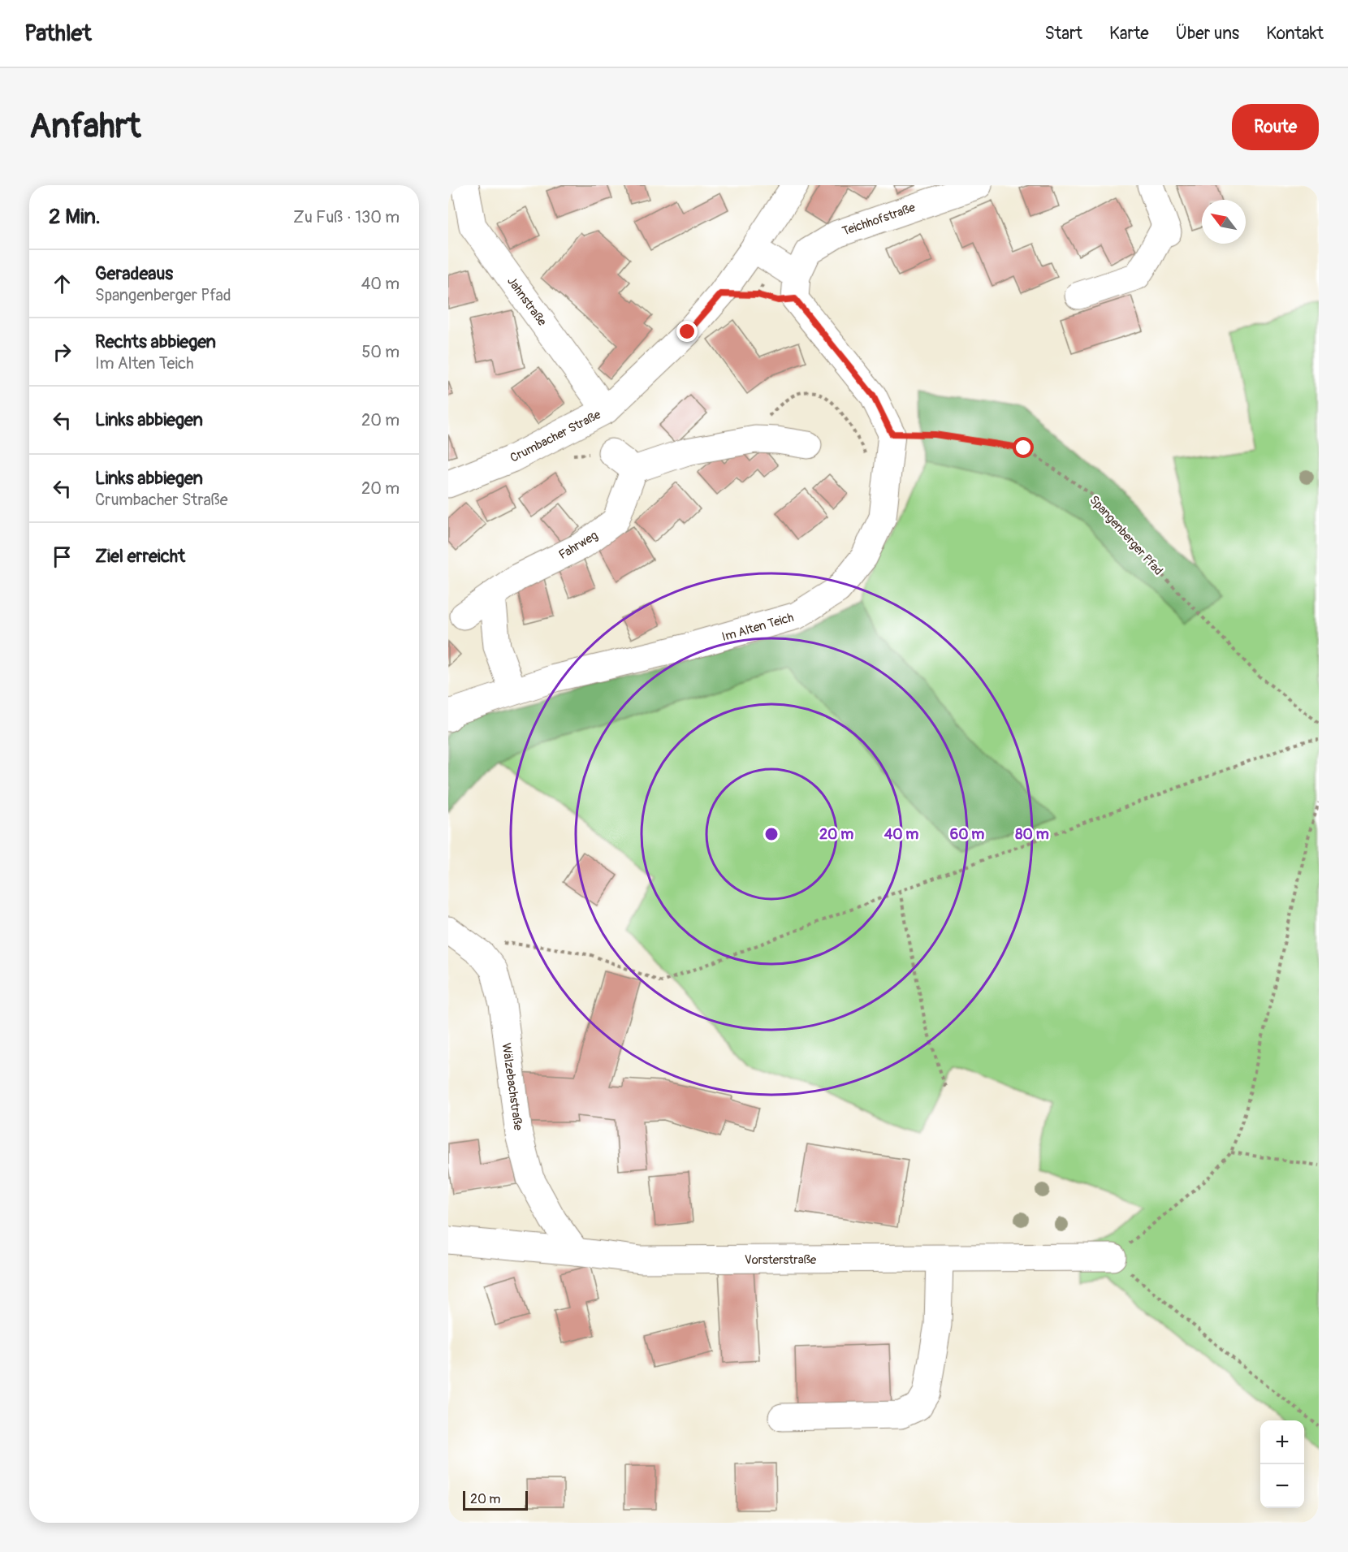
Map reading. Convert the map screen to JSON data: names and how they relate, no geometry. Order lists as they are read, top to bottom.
{
  "streets": {
    "street": [
      "Teichhofstraße",
      "Jahnstraße",
      "Crumbacher Straße",
      "Fahrweg",
      "Im Alten Teich",
      "Wälzebachstraße",
      "Vorsterstraße"
    ],
    "path": ["Spangenberger Pfad"]
  },
  "crossings": [
    ["Jahnstraße", "Crumbacher Straße"],
    ["Spangenberger Pfad", "Im Alten Teich"],
    ["Wälzebachstraße", "Vorsterstraße"]
  ],
  "scale_bar": "20 m",
  "north": "top left",
  "page": {
    "header": "Pathlet",
    "nav": [
      "Start",
      "Karte",
      "Über uns",
      "Kontakt"
    ],
    "buttons": "Route",
    "title": "Anfahrt",
    "heading": ["2 Min.", "Zu Fuß · 130 m"],
    "list": [
      ["Geradeaus", "Spangenberger Pfad", "40 m"],
      ["Rechts abbiegen", "Im Alten Teich", "50 m"],
      ["Links abbiegen", "20 m"],
      ["Links abbiegen", "Crumbacher Straße", "20 m"],
      "Ziel erreicht"
    ],
    "map_buttons": ["+", "−"],
    "scale": "20 m"
  },
  "rings": [
    "20 m",
    "40 m",
    "60 m",
    "80 m"
  ]
}
